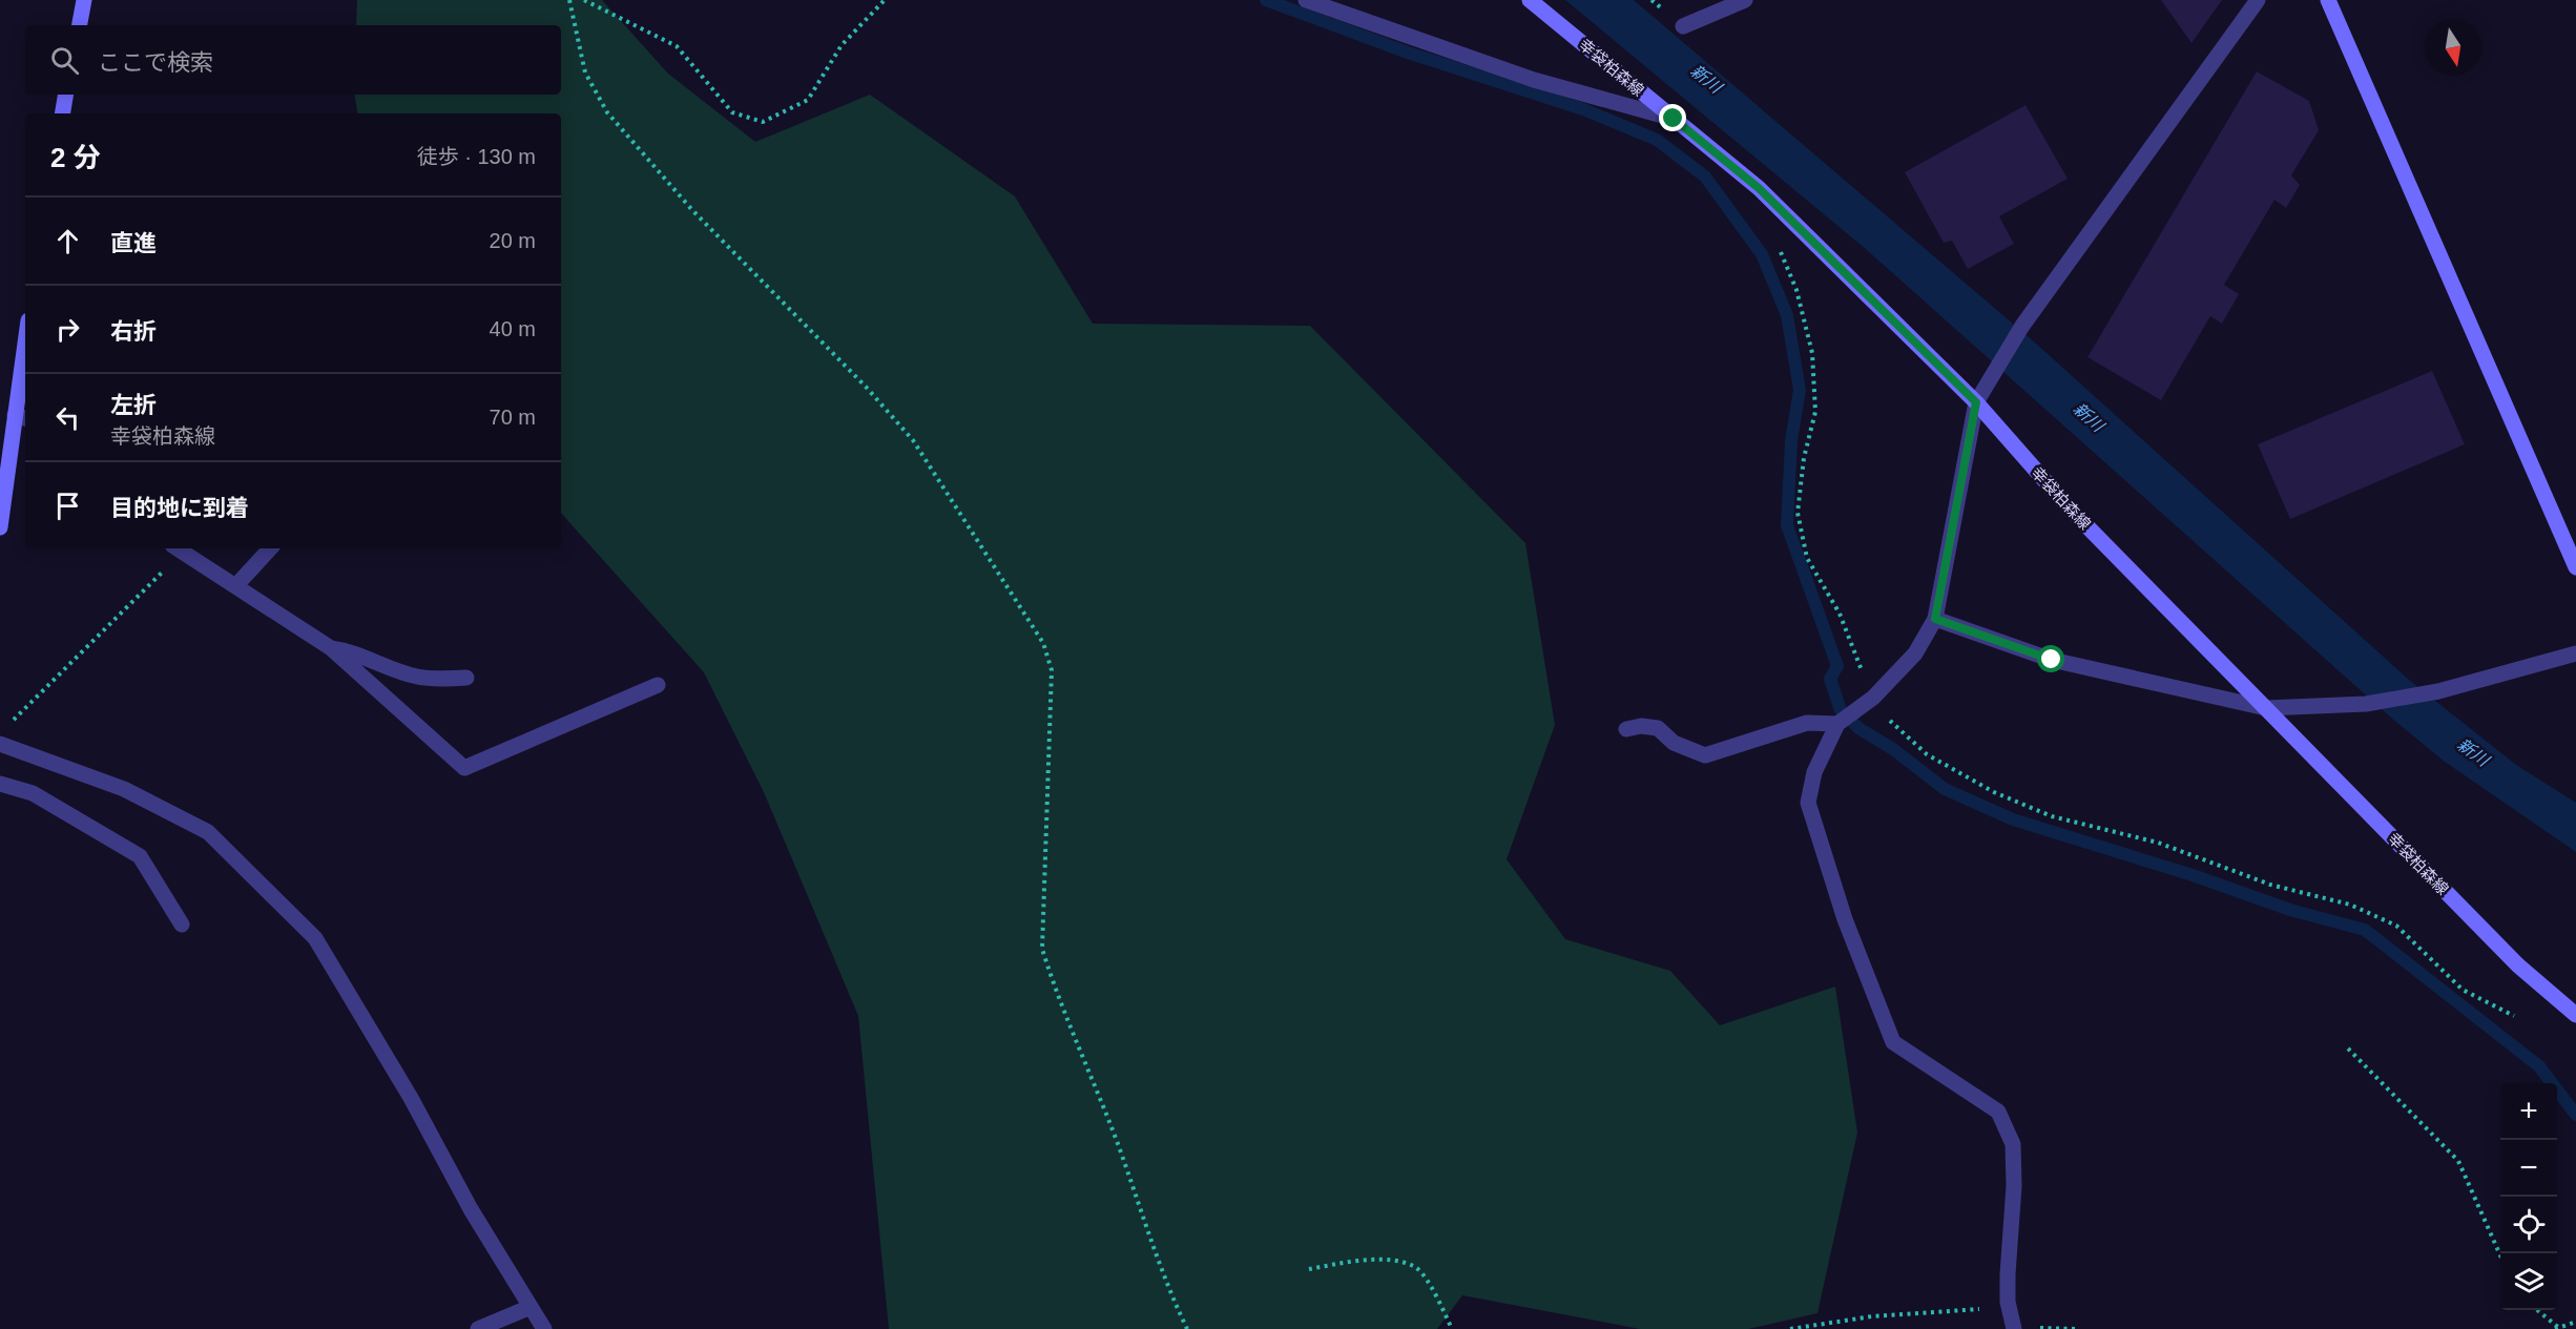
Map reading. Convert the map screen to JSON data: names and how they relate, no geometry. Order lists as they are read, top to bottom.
{
  "streets": {
    "main road": ["幸袋柏森線"]
  },
  "water": ["新川"],
  "north": "bottom",
  "page": {
    "search": "ここで検索",
    "heading": ["2 分", "徒歩 · 130 m"],
    "list": [
      ["直進", "20 m"],
      ["右折", "40 m"],
      ["左折", "幸袋柏森線", "70 m"],
      "目的地に到着"
    ],
    "map_buttons": ["+", "−"]
  }
}
